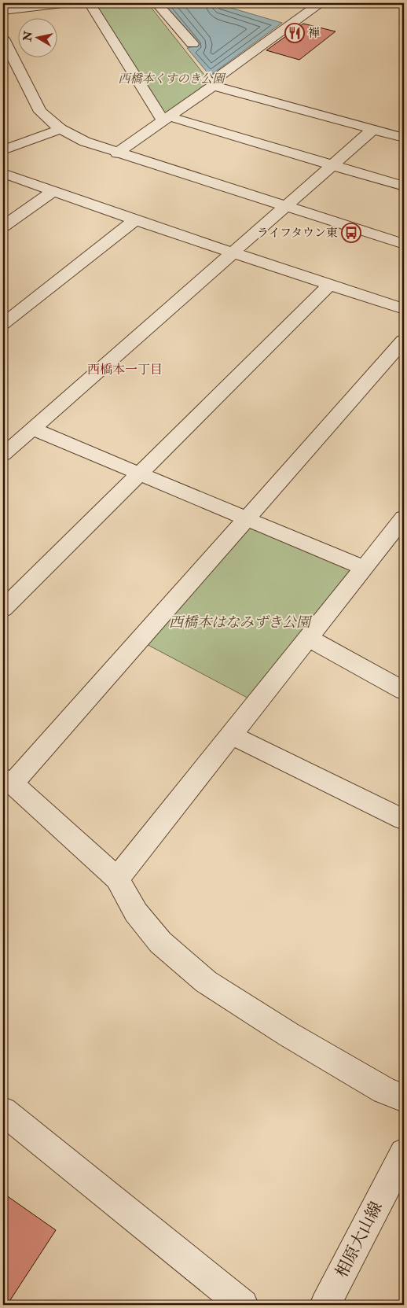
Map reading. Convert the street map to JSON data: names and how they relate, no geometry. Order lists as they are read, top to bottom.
{
  "streets": {
    "street": ["相原大山線"]
  },
  "districts": ["西橋本一丁目"],
  "parks": ["西橋本くすのき公園", "西橋本はなみずき公園"],
  "places": {
    "restaurant": ["禅"],
    "bus stop": ["ライフタウン東"]
  },
  "north": "left"
}
